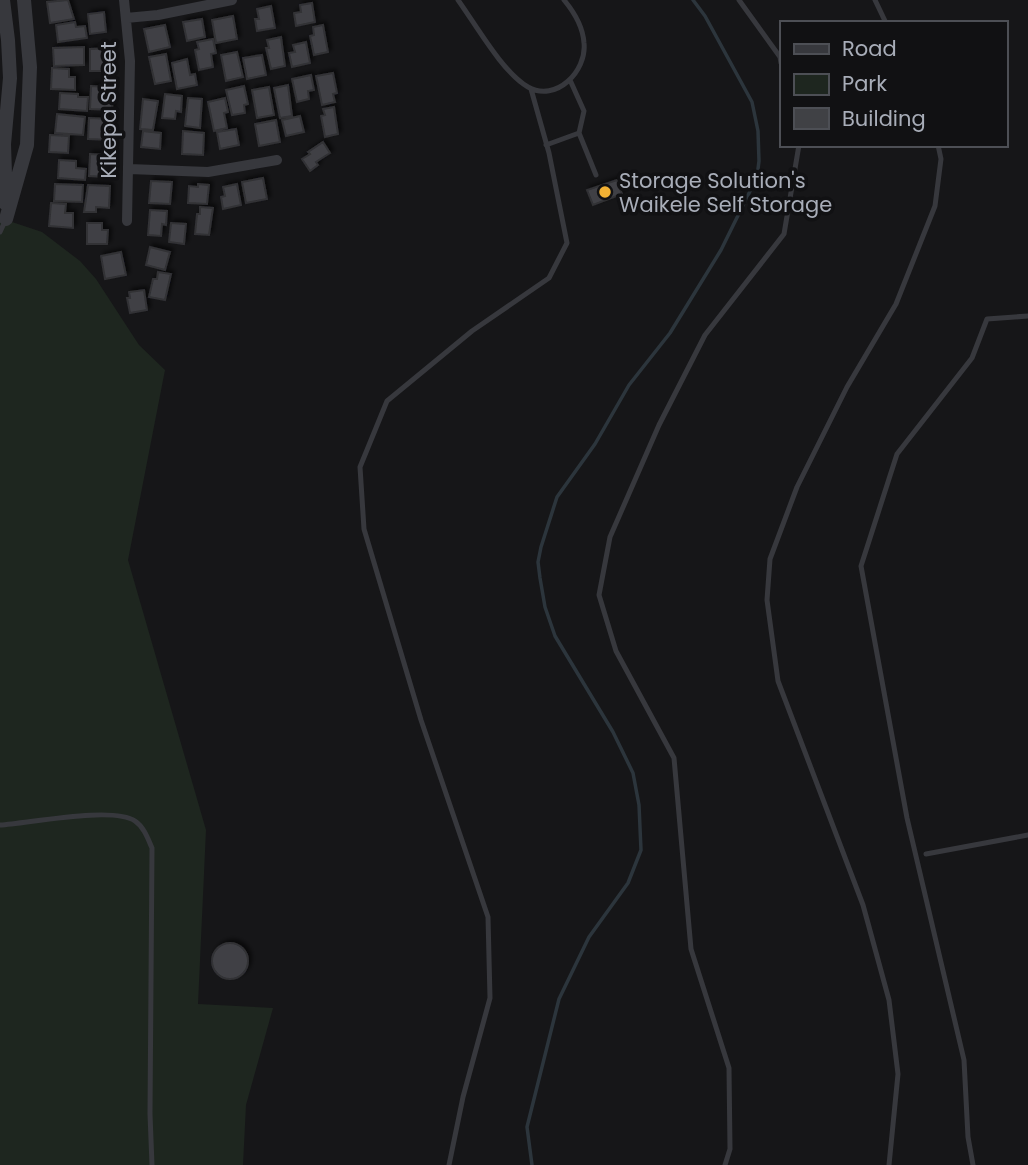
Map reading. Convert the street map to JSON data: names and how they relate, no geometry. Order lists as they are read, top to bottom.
{
  "streets": {
    "street": ["Kikepa Street"]
  },
  "places": ["Storage Solution's Waikele Self Storage"],
  "legend": ["Road", "Park", "Building"]
}
